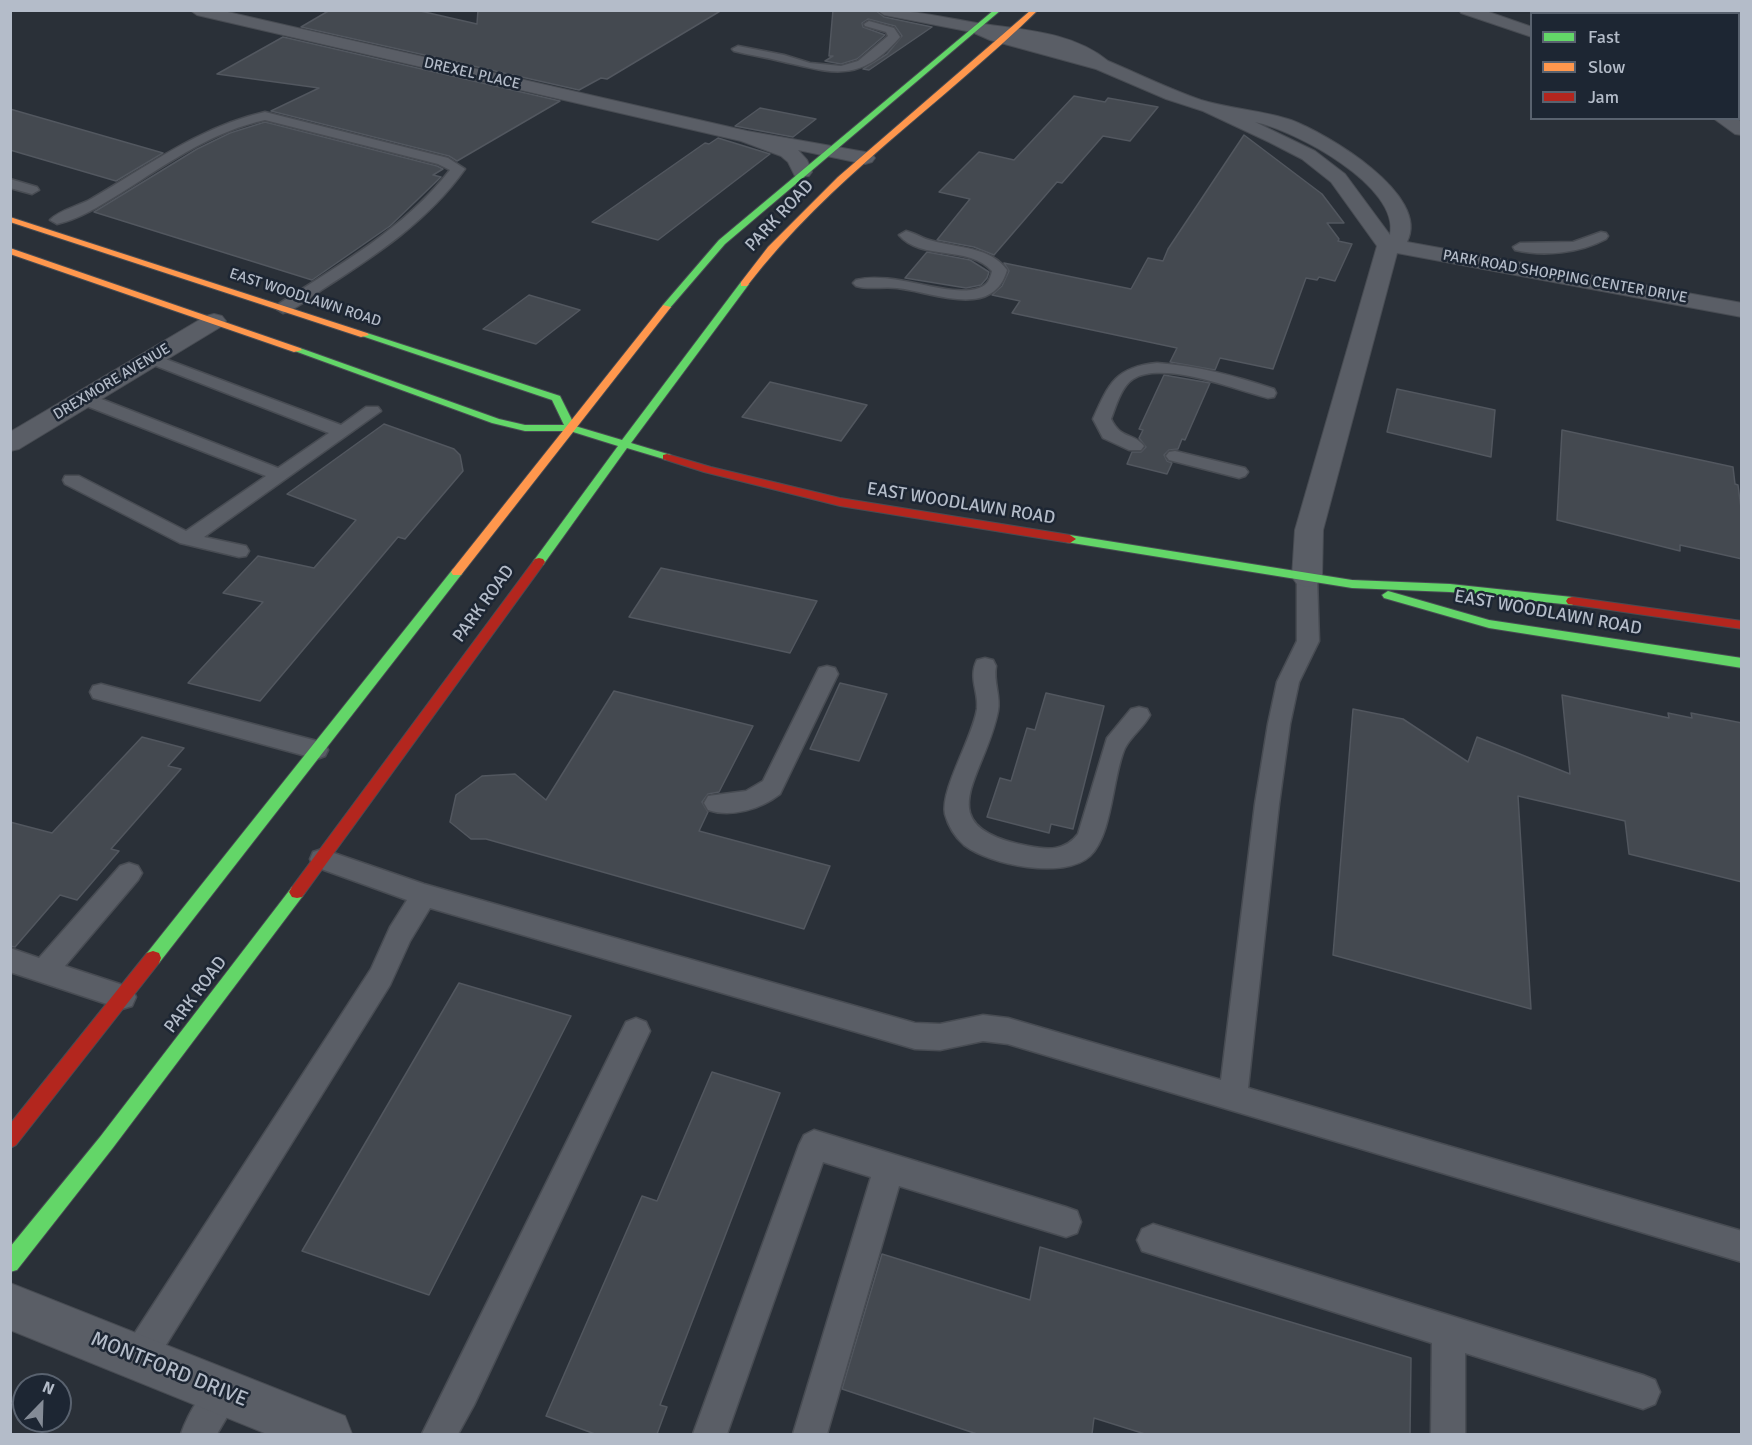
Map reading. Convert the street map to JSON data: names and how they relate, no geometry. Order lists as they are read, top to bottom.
{
  "streets": {
    "main road": ["PARK ROAD", "EAST WOODLAWN ROAD"],
    "street": [
      "DREXEL PLACE",
      "PARK ROAD SHOPPING CENTER DRIVE",
      "DREXMORE AVENUE",
      "MONTFORD DRIVE"
    ]
  },
  "crossings": [
    ["DREXEL PLACE", "PARK ROAD"],
    ["PARK ROAD", "EAST WOODLAWN ROAD"],
    ["EAST WOODLAWN ROAD", "DREXMORE AVENUE"]
  ],
  "legend": ["Fast", "Slow", "Jam"],
  "north": "top right"
}
